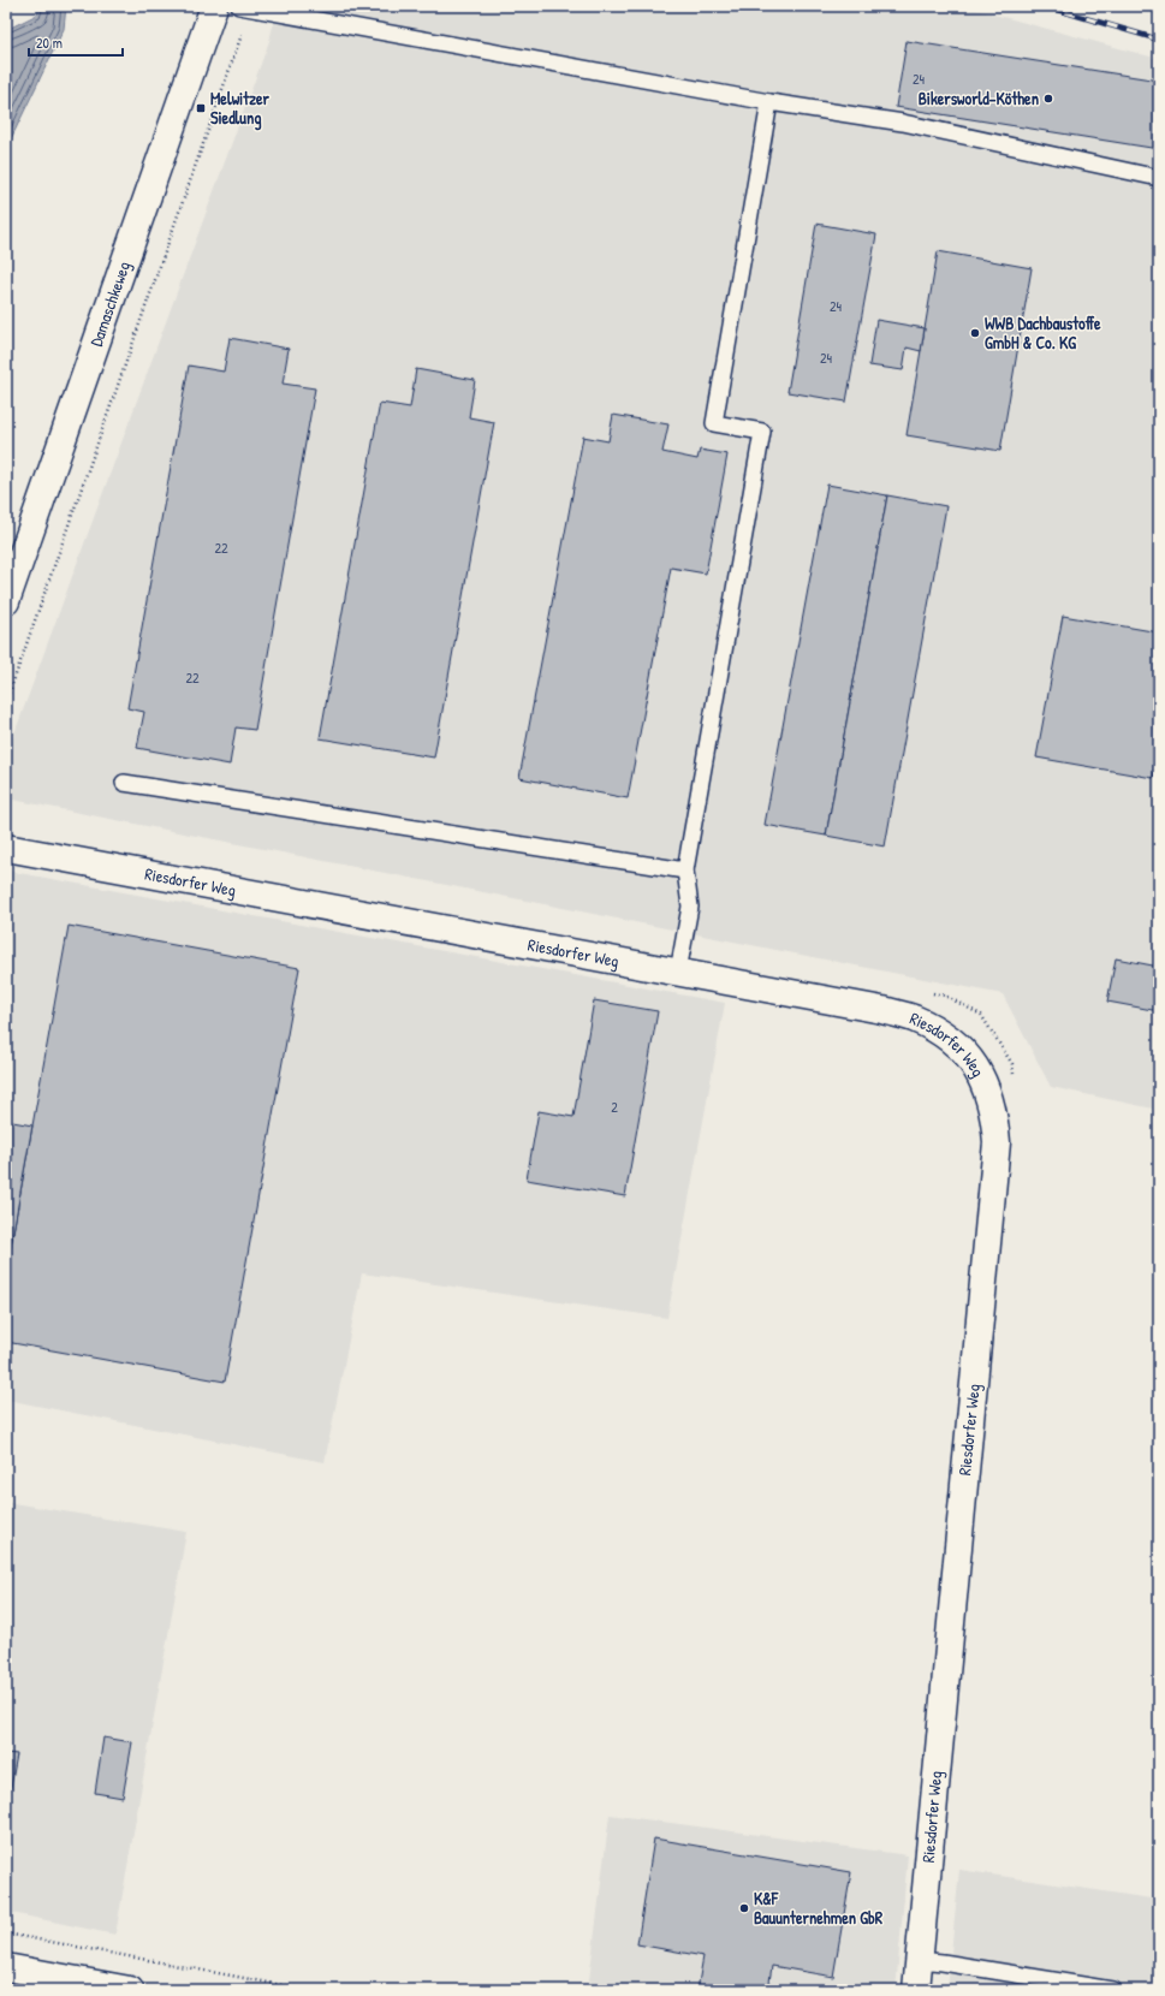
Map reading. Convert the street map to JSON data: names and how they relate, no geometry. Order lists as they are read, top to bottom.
{
  "streets": {
    "street": ["Damaschkeweg", "Riesdorfer Weg"]
  },
  "places": {
    "other": ["Bikersworld-Köthen", "WWB Dachbaustoffe GmbH & Co. KG", "K&F Bauunternehmen GbR"],
    "transit": ["Melwitzer Siedlung"]
  },
  "house_numbers": [
    "24",
    "24",
    "24",
    "22",
    "22",
    "2"
  ],
  "scale_bar": "20 m"
}
